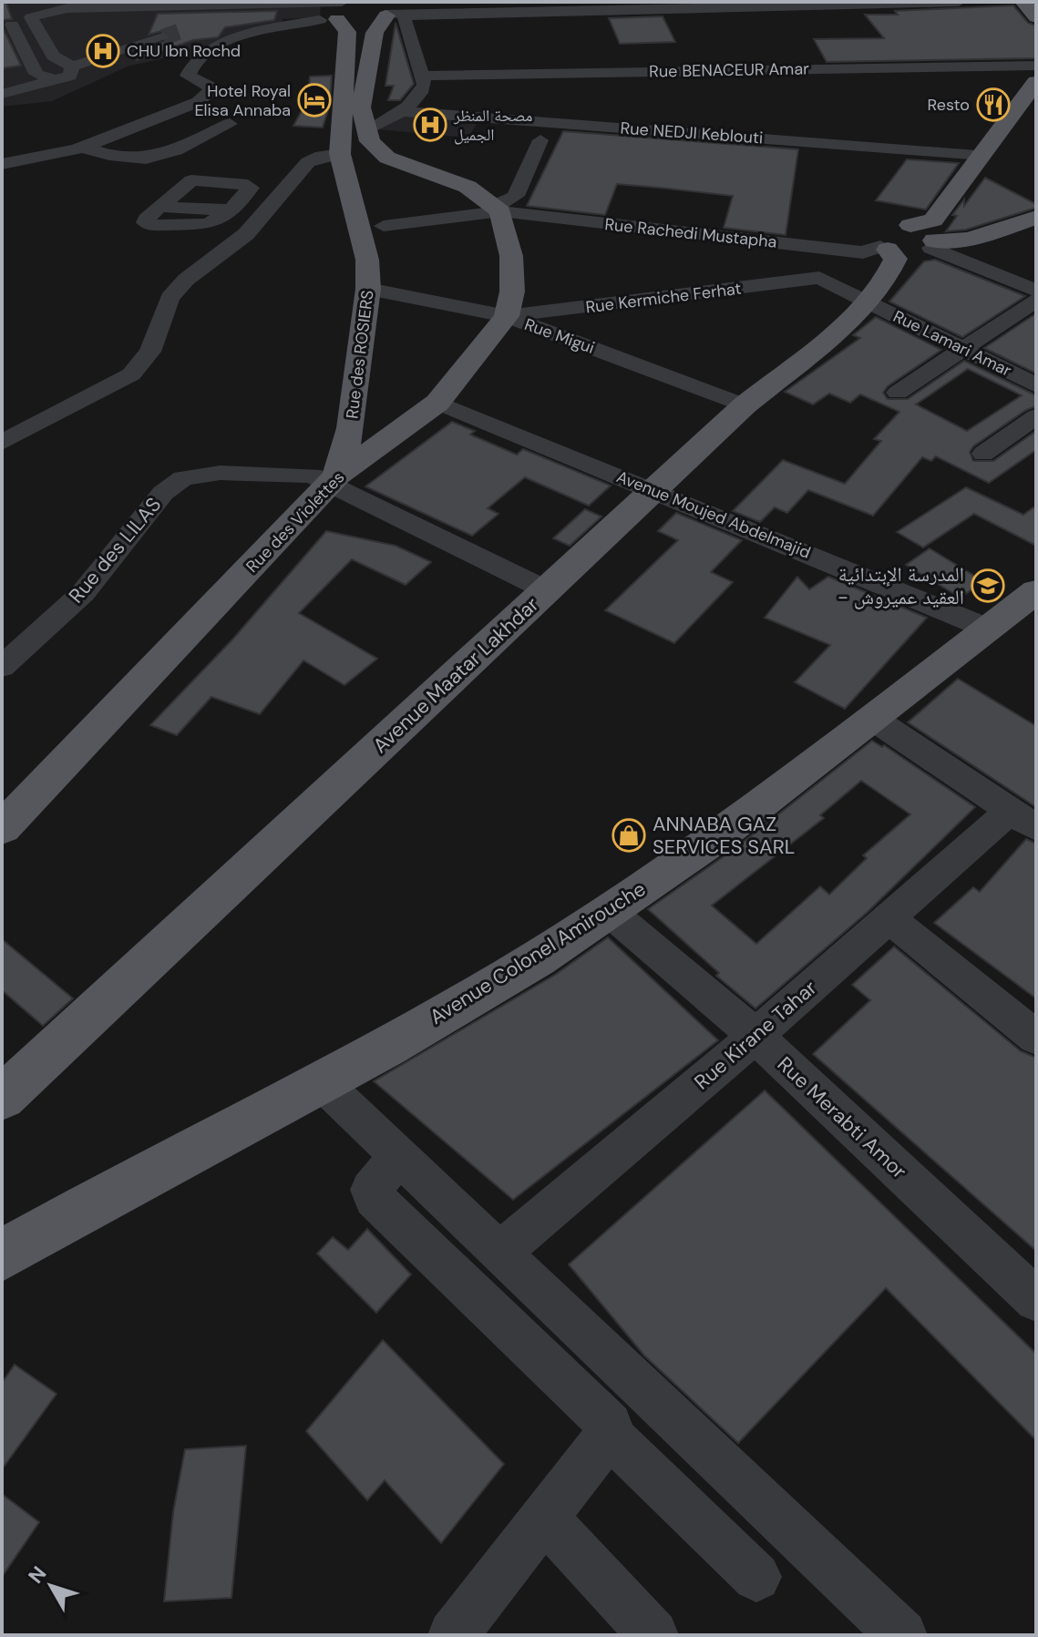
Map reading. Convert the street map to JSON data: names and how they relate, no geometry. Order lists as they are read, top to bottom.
{
  "streets": {
    "main road": [
      "Rue des ROSIERS",
      "Rue des Violettes",
      "Avenue Maatar Lakhdar",
      "Avenue Colonel Amirouche"
    ],
    "street": [
      "Rue BENACEUR Amar",
      "Rue NEDJI Keblouti",
      "Rue Rachedi Mustapha",
      "Rue Kermiche Ferhat",
      "Rue Migui",
      "Rue Lamari Amar",
      "Avenue Moujed Abdelmajid",
      "Rue des LILAS",
      "Rue Kirane Tahar",
      "Rue Merabti Amor"
    ]
  },
  "crossings": [
    ["Rue Rachedi Mustapha", "Avenue Maatar Lakhdar"],
    ["Rue Kermiche Ferhat", "Rue Migui"],
    ["Rue Kermiche Ferhat", "Rue Lamari Amar"],
    ["Rue Kermiche Ferhat", "Rue des Violettes"],
    ["Rue Migui", "Rue des ROSIERS"],
    ["Rue Migui", "Rue des Violettes"],
    ["Rue Migui", "Avenue Maatar Lakhdar"],
    ["Rue Lamari Amar", "Avenue Maatar Lakhdar"],
    ["Rue des ROSIERS", "Rue des Violettes"],
    ["Rue des ROSIERS", "Rue des LILAS"],
    ["Avenue Moujed Abdelmajid", "Rue des Violettes"],
    ["Avenue Moujed Abdelmajid", "Avenue Maatar Lakhdar"],
    ["Avenue Moujed Abdelmajid", "Avenue Colonel Amirouche"],
    ["Rue des Violettes", "Rue des LILAS"],
    ["Rue des LILAS", "Avenue Maatar Lakhdar"],
    ["Avenue Colonel Amirouche", "Rue Merabti Amor"],
    ["Rue Kirane Tahar", "Rue Merabti Amor"]
  ],
  "places": {
    "hospital": ["CHU Ibn Rochd", "مصحة المنظر الجميل"],
    "hotel": ["Hotel Royal Elisa Annaba"],
    "restaurant": ["Resto"],
    "school or university": ["المدرسة الإبتدائية - العقيد عميروش"],
    "shop": ["ANNABA GAZ SERVICES SARL"]
  },
  "north": "top left"
}
